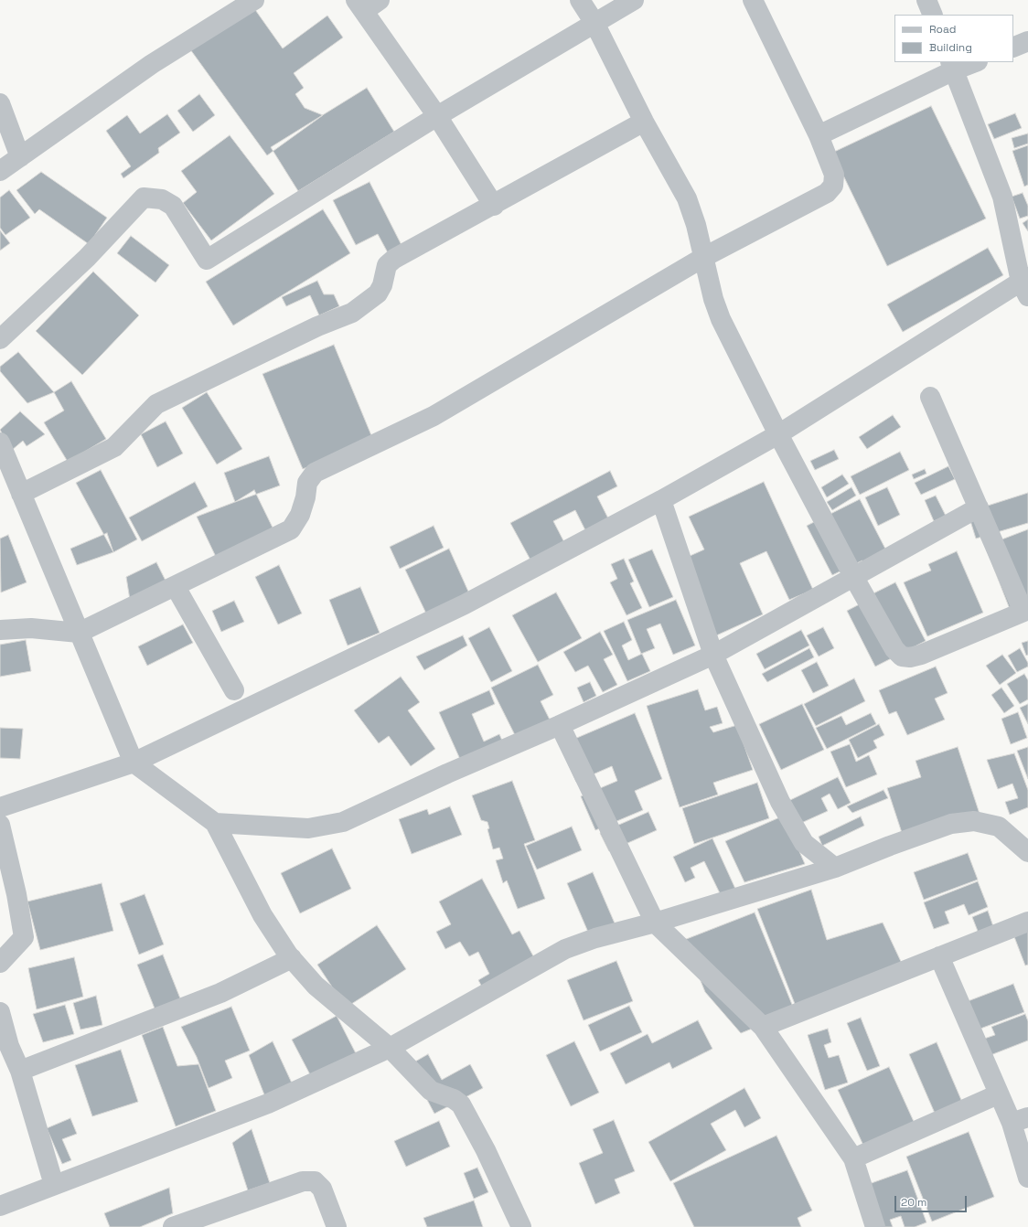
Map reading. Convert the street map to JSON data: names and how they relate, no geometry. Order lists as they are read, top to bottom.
{
  "legend": ["Road", "Building"],
  "scale_bar": "20 m"
}
